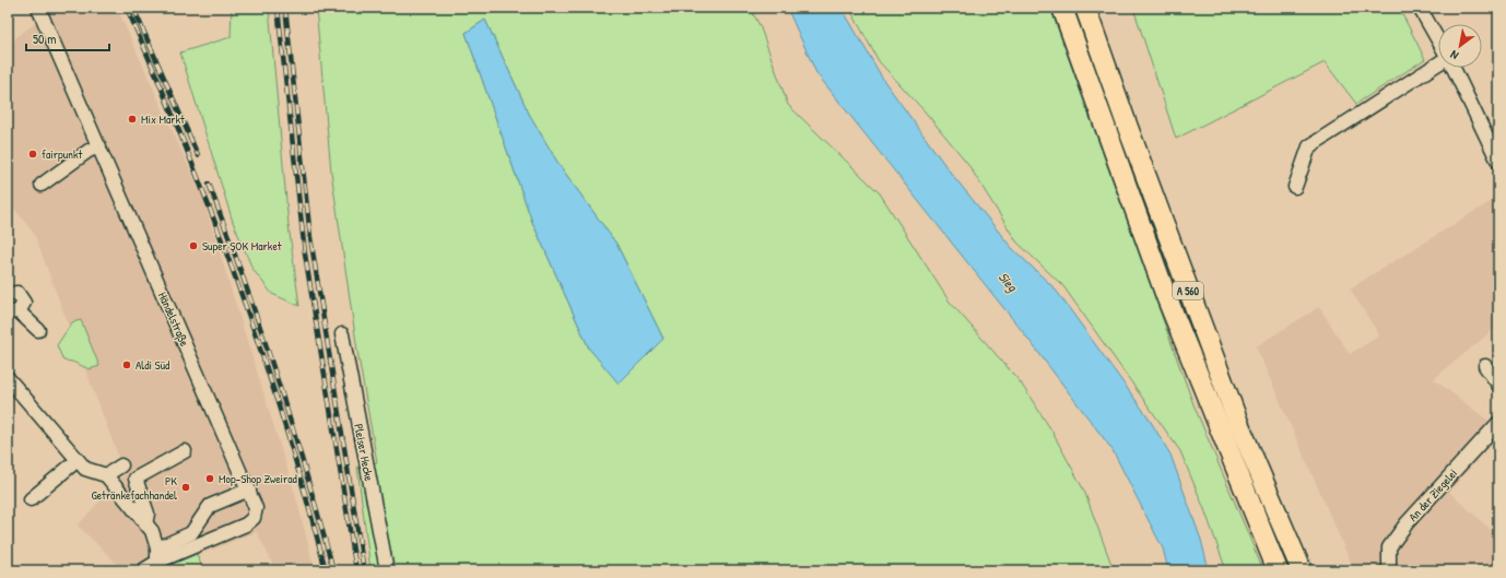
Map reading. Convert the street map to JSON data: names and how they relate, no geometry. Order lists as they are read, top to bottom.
{
  "streets": {
    "highway": ["A 560"],
    "street": ["Händelstraße", "Pleiser Hecke", "An der Ziegelei"]
  },
  "water": ["Sieg"],
  "places": [
    "Mix Markt",
    "fairpunkt",
    "Super ŞOK Market",
    "Aldi Süd",
    "Mop-Shop Zweirad",
    "PK Getränkefachhandel"
  ],
  "scale_bar": "50 m",
  "north": "bottom left"
}
